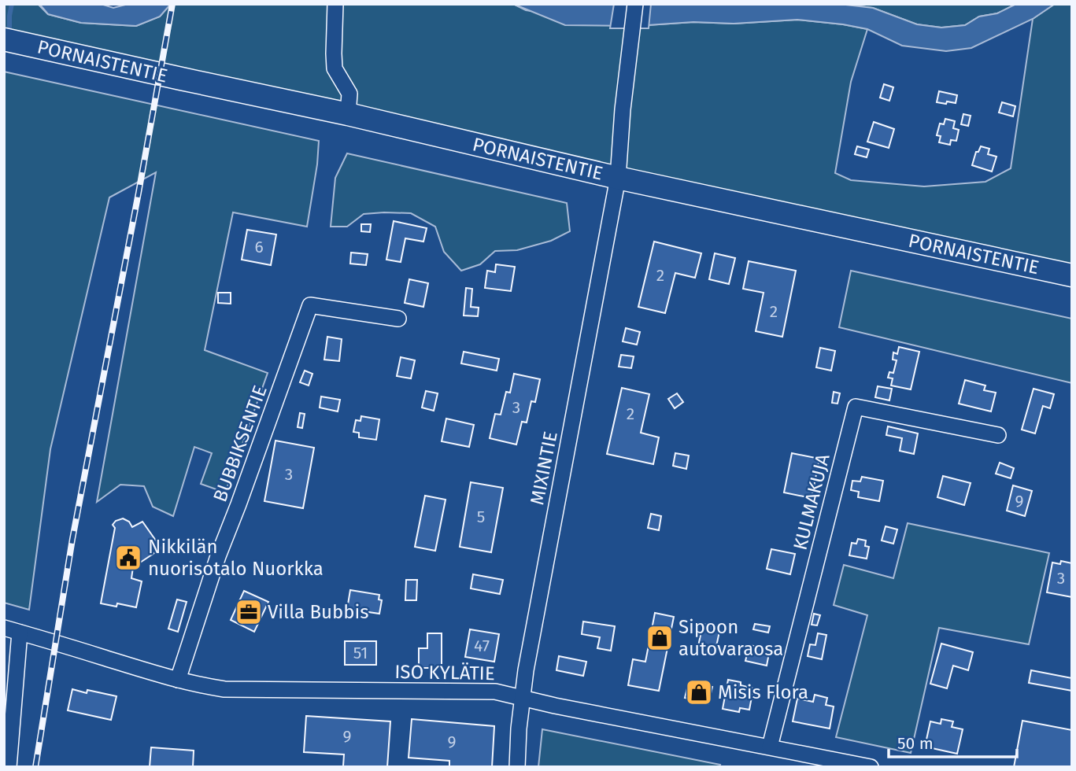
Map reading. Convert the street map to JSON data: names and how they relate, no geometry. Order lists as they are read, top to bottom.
{
  "streets": {
    "street": [
      "PORNAISTENTIE",
      "BUBBIKSENTIE",
      "MIXINTIE",
      "KULMAKUJA",
      "ISO KYLÄTIE"
    ]
  },
  "crossings": [
    ["PORNAISTENTIE", "MIXINTIE"],
    ["BUBBIKSENTIE", "ISO KYLÄTIE"],
    ["MIXINTIE", "ISO KYLÄTIE"],
    ["KULMAKUJA", "ISO KYLÄTIE"]
  ],
  "places": {
    "public building": ["Nikkilän nuorisotalo Nuorkka"],
    "office": ["Villa Bubbis"],
    "shop": ["Sipoon autovaraosa", "Misis Flora"]
  },
  "house_numbers": [
    "6",
    "2",
    "2",
    "3",
    "2",
    "3",
    "9",
    "5",
    "3",
    "47",
    "51",
    "9",
    "9"
  ],
  "scale_bar": "50 m"
}
